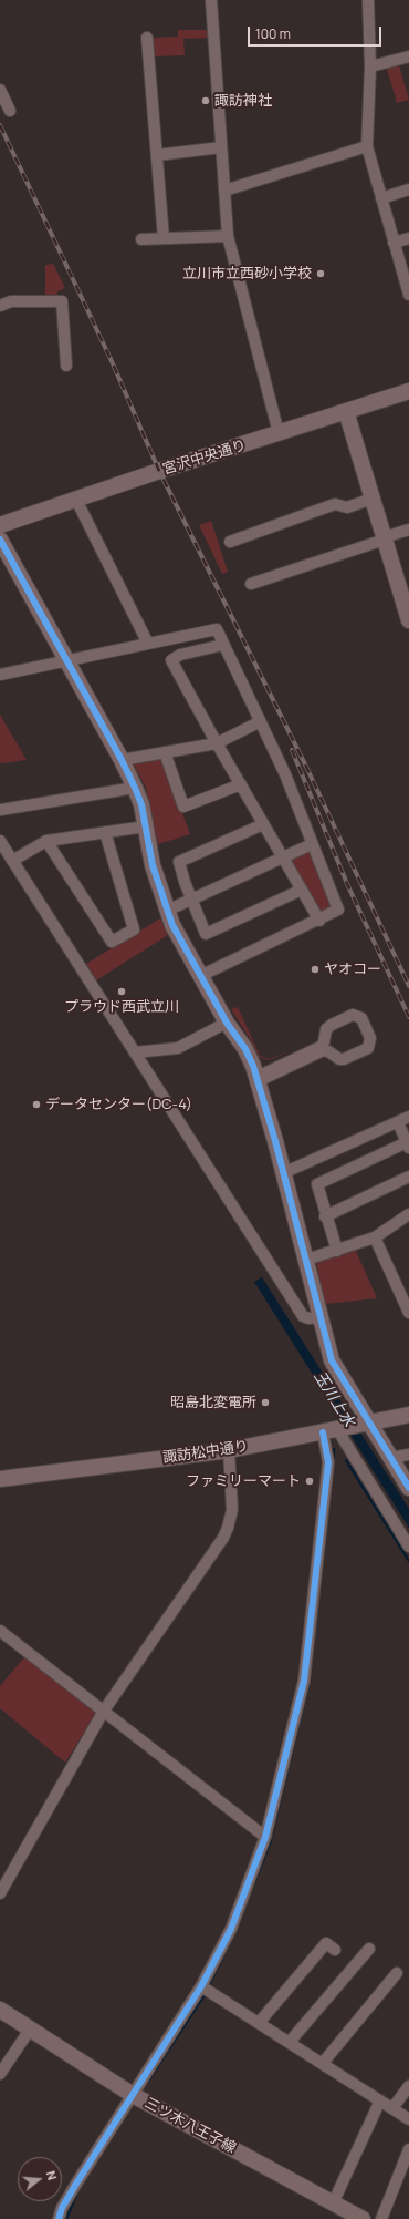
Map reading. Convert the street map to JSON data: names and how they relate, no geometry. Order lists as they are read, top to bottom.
{
  "streets": {
    "street": ["宮沢中央通り", "諏訪松中通り", "三ツ木八王子線"]
  },
  "water": ["玉川上水"],
  "places": [
    "諏訪神社",
    "立川市立西砂小学校",
    "ヤオコー",
    "プラウド西武立川",
    "データセンター(DC-4)",
    "昭島北変電所",
    "ファミリーマート"
  ],
  "scale_bar": "100 m",
  "north": "right"
}
